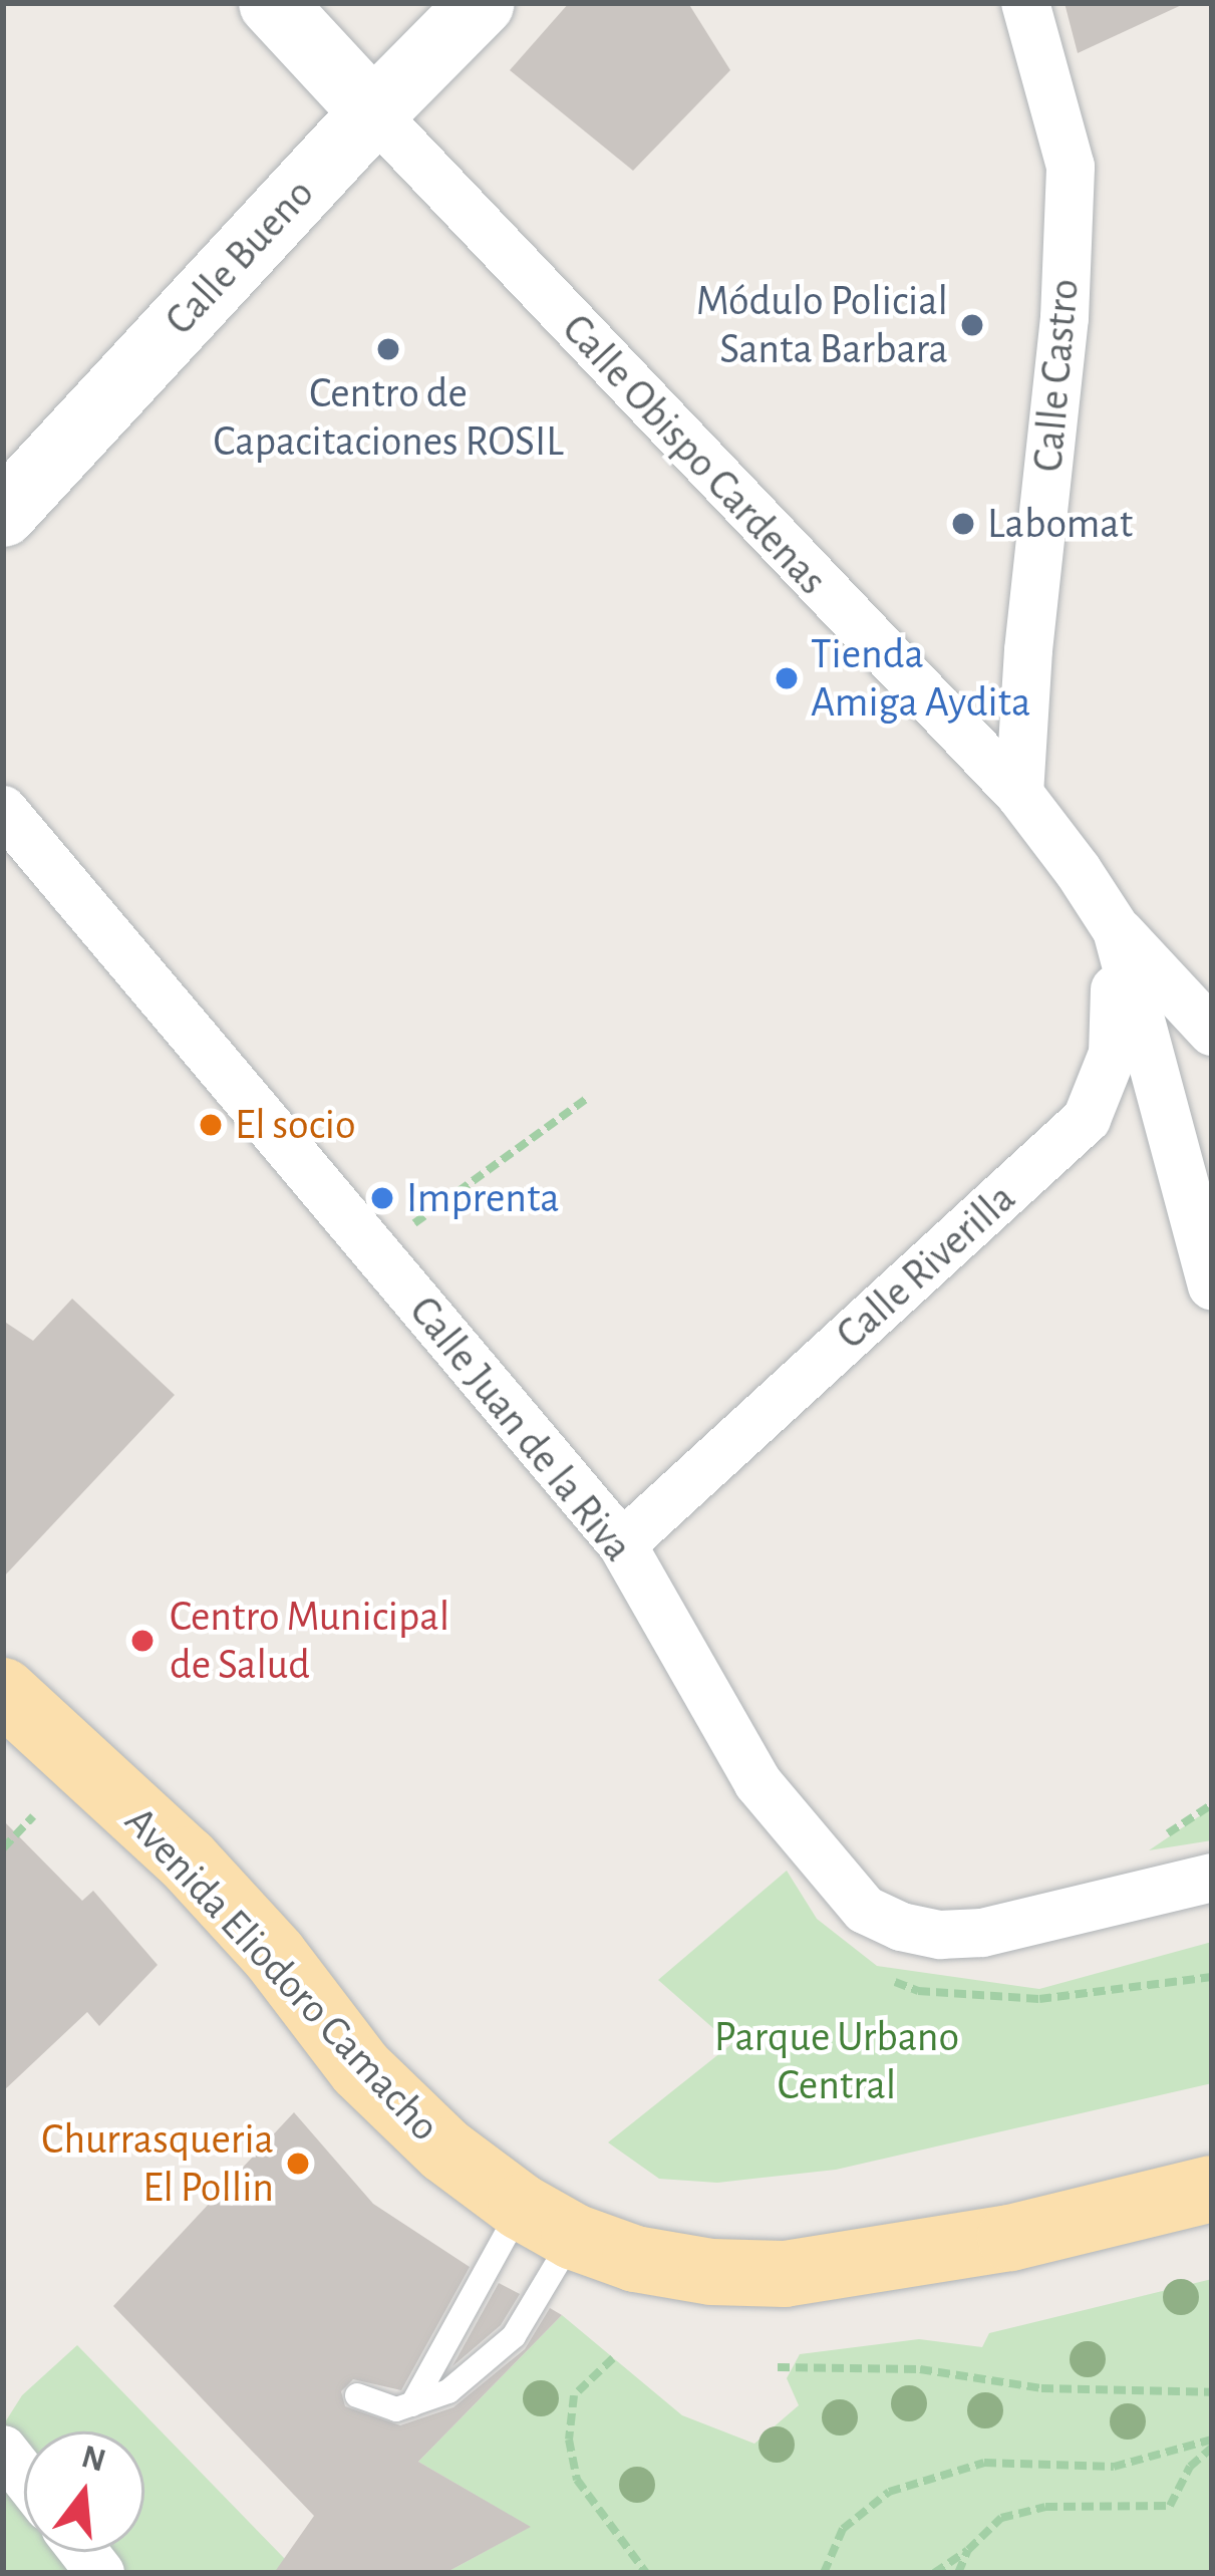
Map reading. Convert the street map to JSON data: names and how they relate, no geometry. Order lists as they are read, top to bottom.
{
  "streets": {
    "main road": ["Calle Bueno", "Avenida Eliodoro Camacho"],
    "street": [
      "Calle Castro",
      "Calle Obispo Cardenas",
      "Calle Riverilla",
      "Calle Juan de la Riva"
    ]
  },
  "crossings": [
    ["Calle Bueno", "Calle Obispo Cardenas"],
    ["Calle Castro", "Calle Obispo Cardenas"],
    ["Calle Riverilla", "Calle Juan de la Riva"]
  ],
  "parks": ["Parque Urbano Central"],
  "places": [
    "Módulo Policial Santa Barbara",
    "Centro de Capacitaciones ROSIL",
    "Labomat",
    "Tienda Amiga Aydita",
    "El socio",
    "Imprenta",
    "Centro Municipal de Salud",
    "Churrasqueria El Pollin"
  ],
  "north": "top"
}
